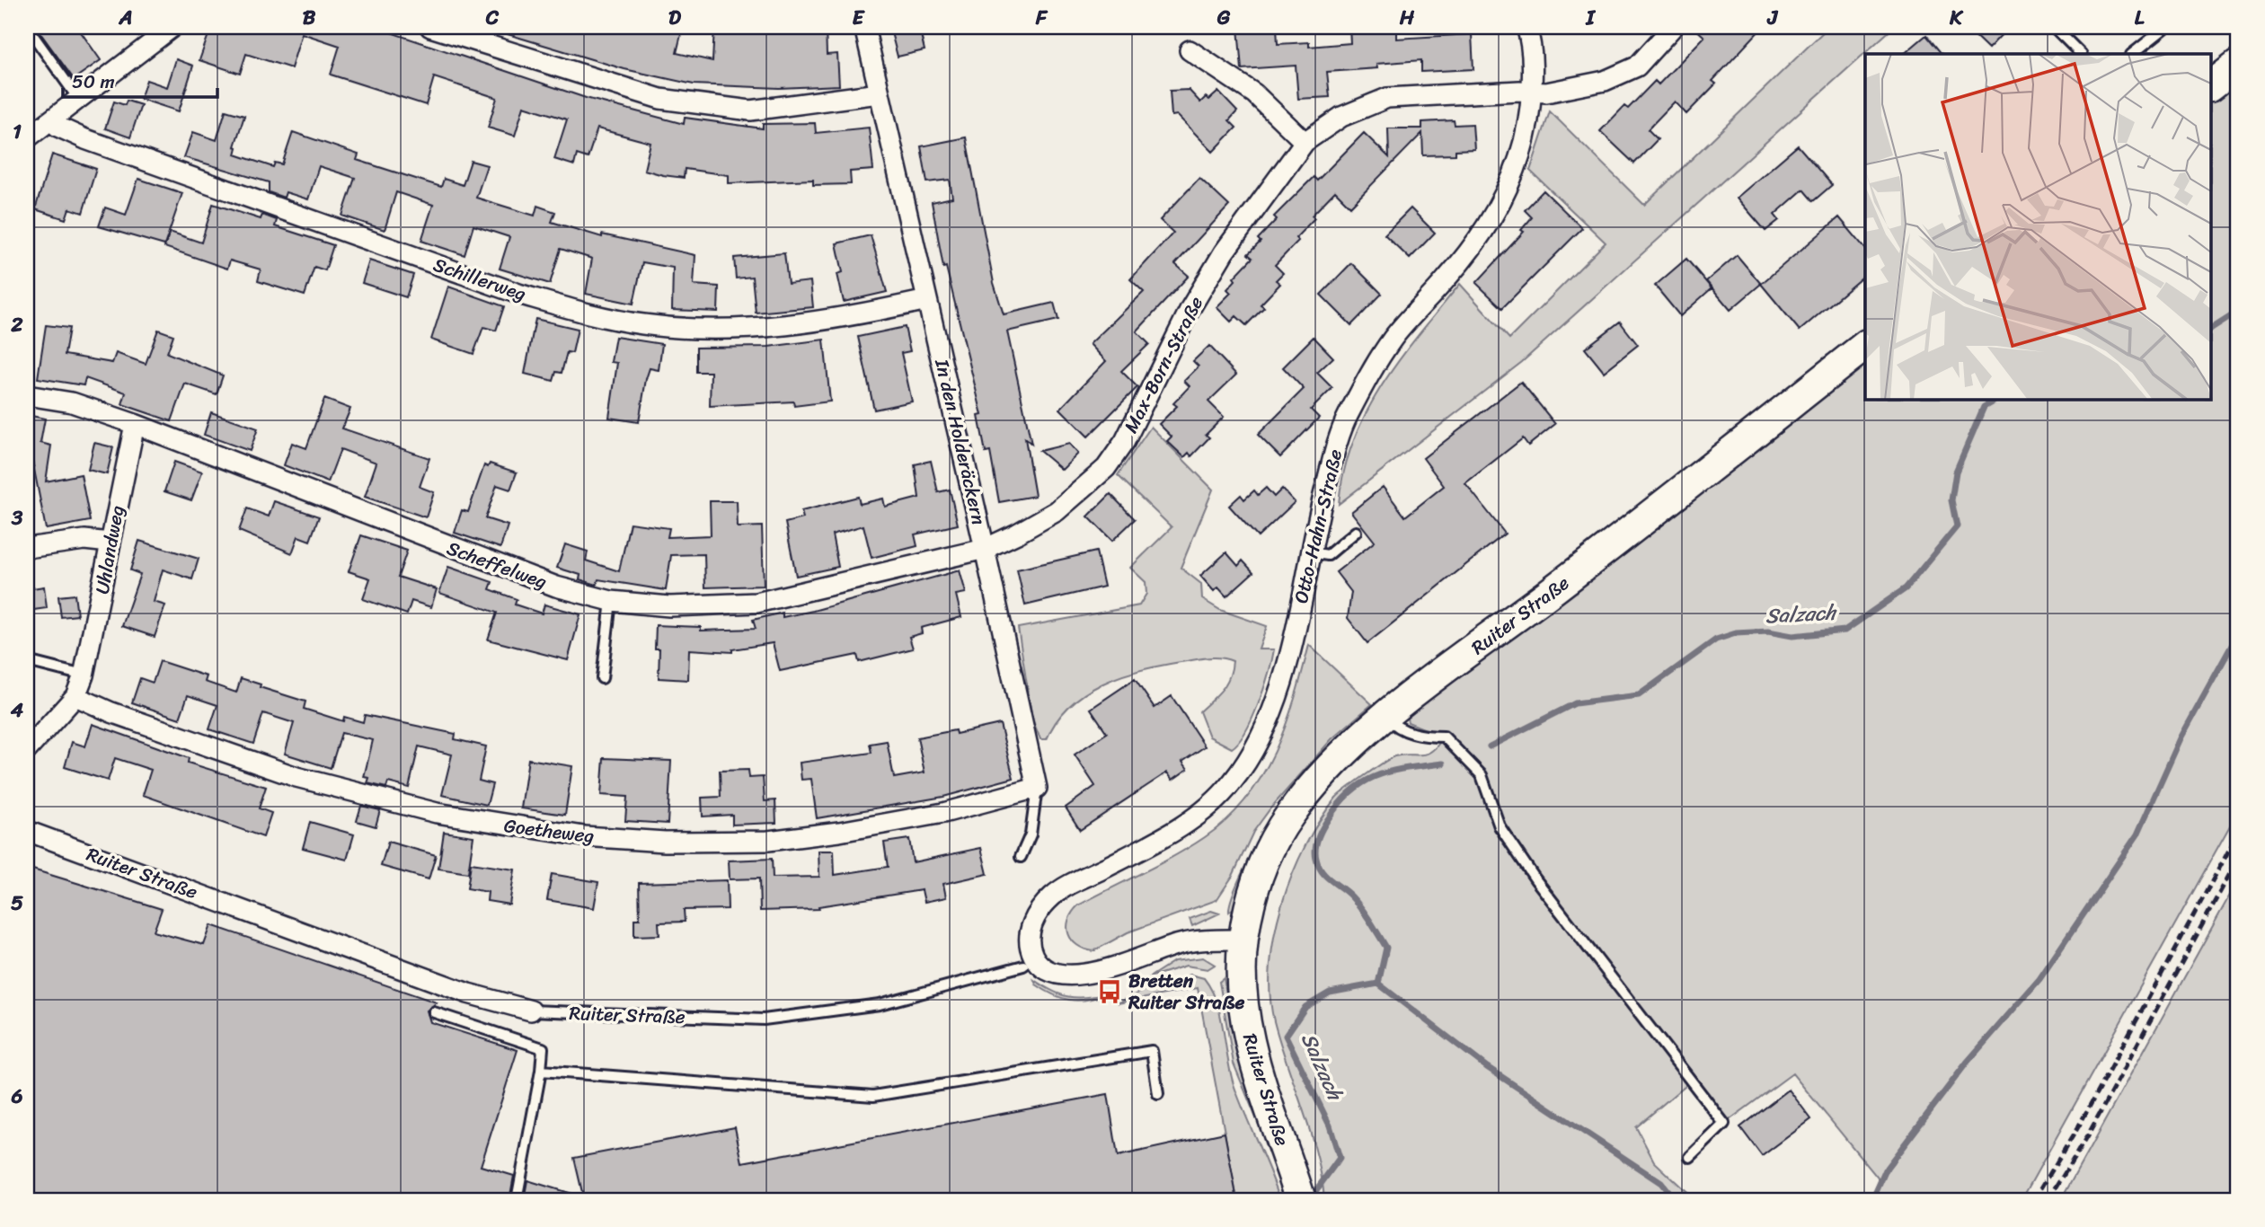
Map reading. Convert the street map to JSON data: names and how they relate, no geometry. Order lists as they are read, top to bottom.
{
  "streets": {
    "street": [
      "Schillerweg",
      "Max-Born-Straße",
      "In den Holderäckern",
      "Otto-Hahn-Straße",
      "Uhlandweg",
      "Scheffelweg",
      "Ruiter Straße",
      "Goetheweg"
    ]
  },
  "crossings": [
    ["Schillerweg", "In den Holderäckern"],
    ["Max-Born-Straße", "In den Holderäckern"],
    ["Max-Born-Straße", "Otto-Hahn-Straße"],
    ["Max-Born-Straße", "Scheffelweg"],
    ["In den Holderäckern", "Scheffelweg"],
    ["In den Holderäckern", "Goetheweg"],
    ["Otto-Hahn-Straße", "Ruiter Straße"],
    ["Uhlandweg", "Scheffelweg"],
    ["Uhlandweg", "Goetheweg"]
  ],
  "water": ["Salzach"],
  "places": {
    "bus stop": ["Bretten Ruiter Straße"]
  },
  "scale_bar": "50 m",
  "grid": {
    "columns": [
      "A",
      "B",
      "C",
      "D",
      "E",
      "F",
      "G",
      "H",
      "I",
      "J",
      "K",
      "L"
    ],
    "rows": [
      "1",
      "2",
      "3",
      "4",
      "5",
      "6"
    ]
  }
}
